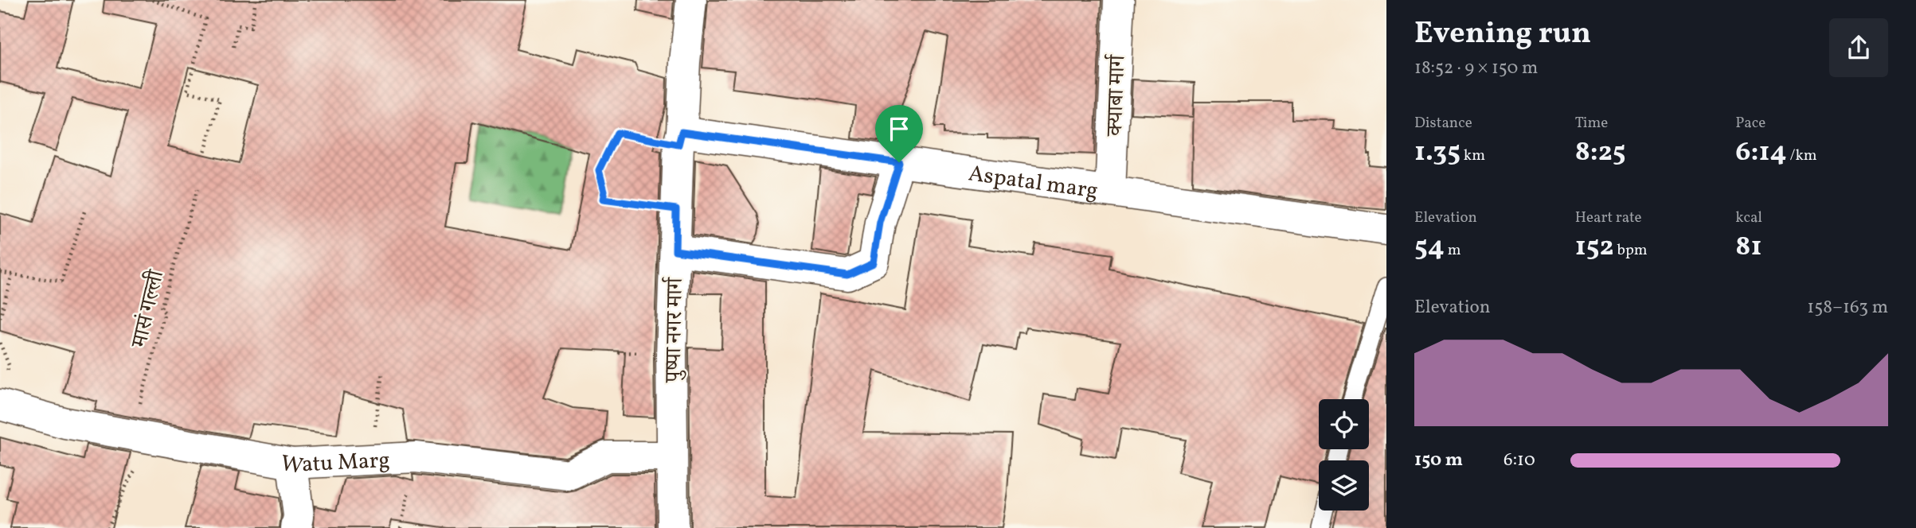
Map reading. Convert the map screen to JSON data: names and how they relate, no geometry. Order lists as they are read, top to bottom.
{
  "streets": {
    "street": [
      "क्याबा मार्ग",
      "Aspatal marg",
      "पुष्पा नगर मार्ग",
      "Watu Marg"
    ],
    "path": ["मासं गल्ली"]
  },
  "crossings": [
    ["क्याबा मार्ग", "Aspatal marg"],
    ["Aspatal marg", "पुष्पा नगर मार्ग"],
    ["मासं गल्ली", "Watu Marg"],
    ["पुष्पा नगर मार्ग", "Watu Marg"]
  ],
  "page": {
    "heading": ["Evening run", "18:52 · 9 × 150 m"],
    "stats": [
      ["Distance", "1.35 km"],
      ["Time", "8:25"],
      ["Pace", "6:14 /km"],
      ["Elevation", "54 m"],
      ["Heart rate", "152 bpm"],
      ["kcal", "81"]
    ],
    "chart": ["Elevation", "158–163 m"],
    "list": [
      {
        "name": "150 m",
        "note": "6:10"
      }
    ]
  }
}
